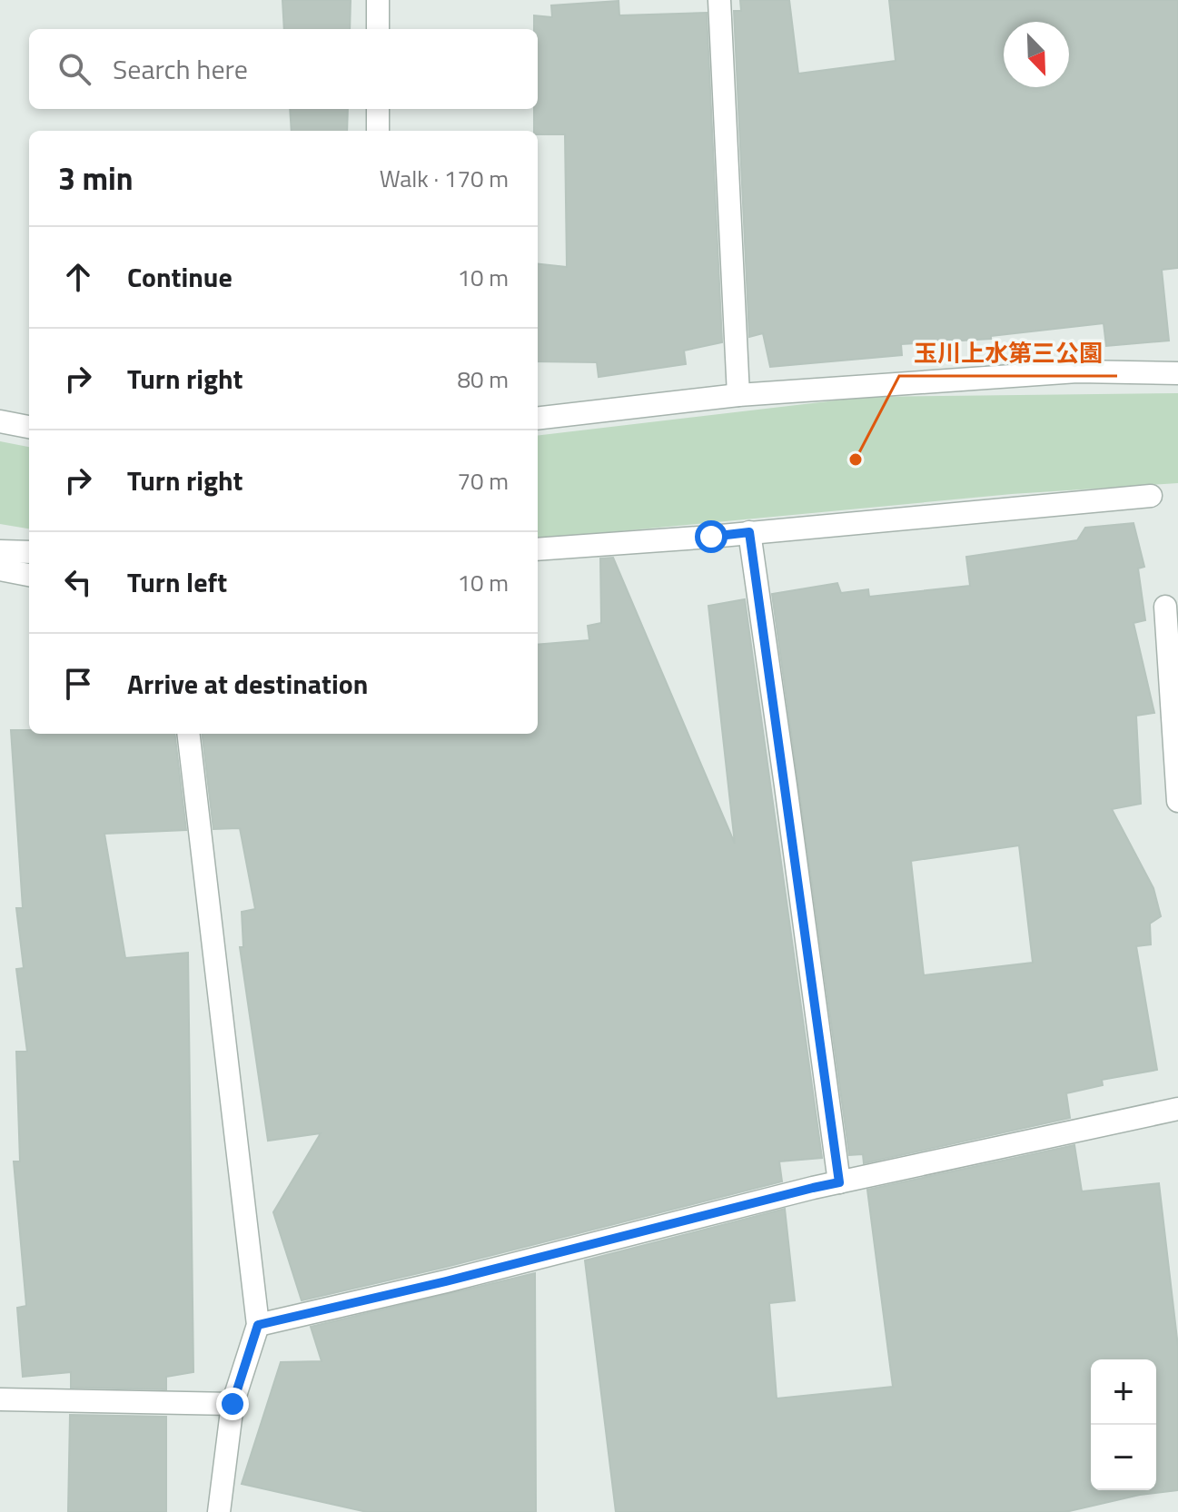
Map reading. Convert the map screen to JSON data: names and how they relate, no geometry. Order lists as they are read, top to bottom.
{
  "places": ["玉川上水第三公園"],
  "north": "bottom right",
  "page": {
    "search": "Search here",
    "heading": ["3 min", "Walk · 170 m"],
    "list": [
      ["Continue", "10 m"],
      ["Turn right", "80 m"],
      ["Turn right", "70 m"],
      ["Turn left", "10 m"],
      "Arrive at destination"
    ],
    "map_buttons": ["+", "−"]
  }
}
